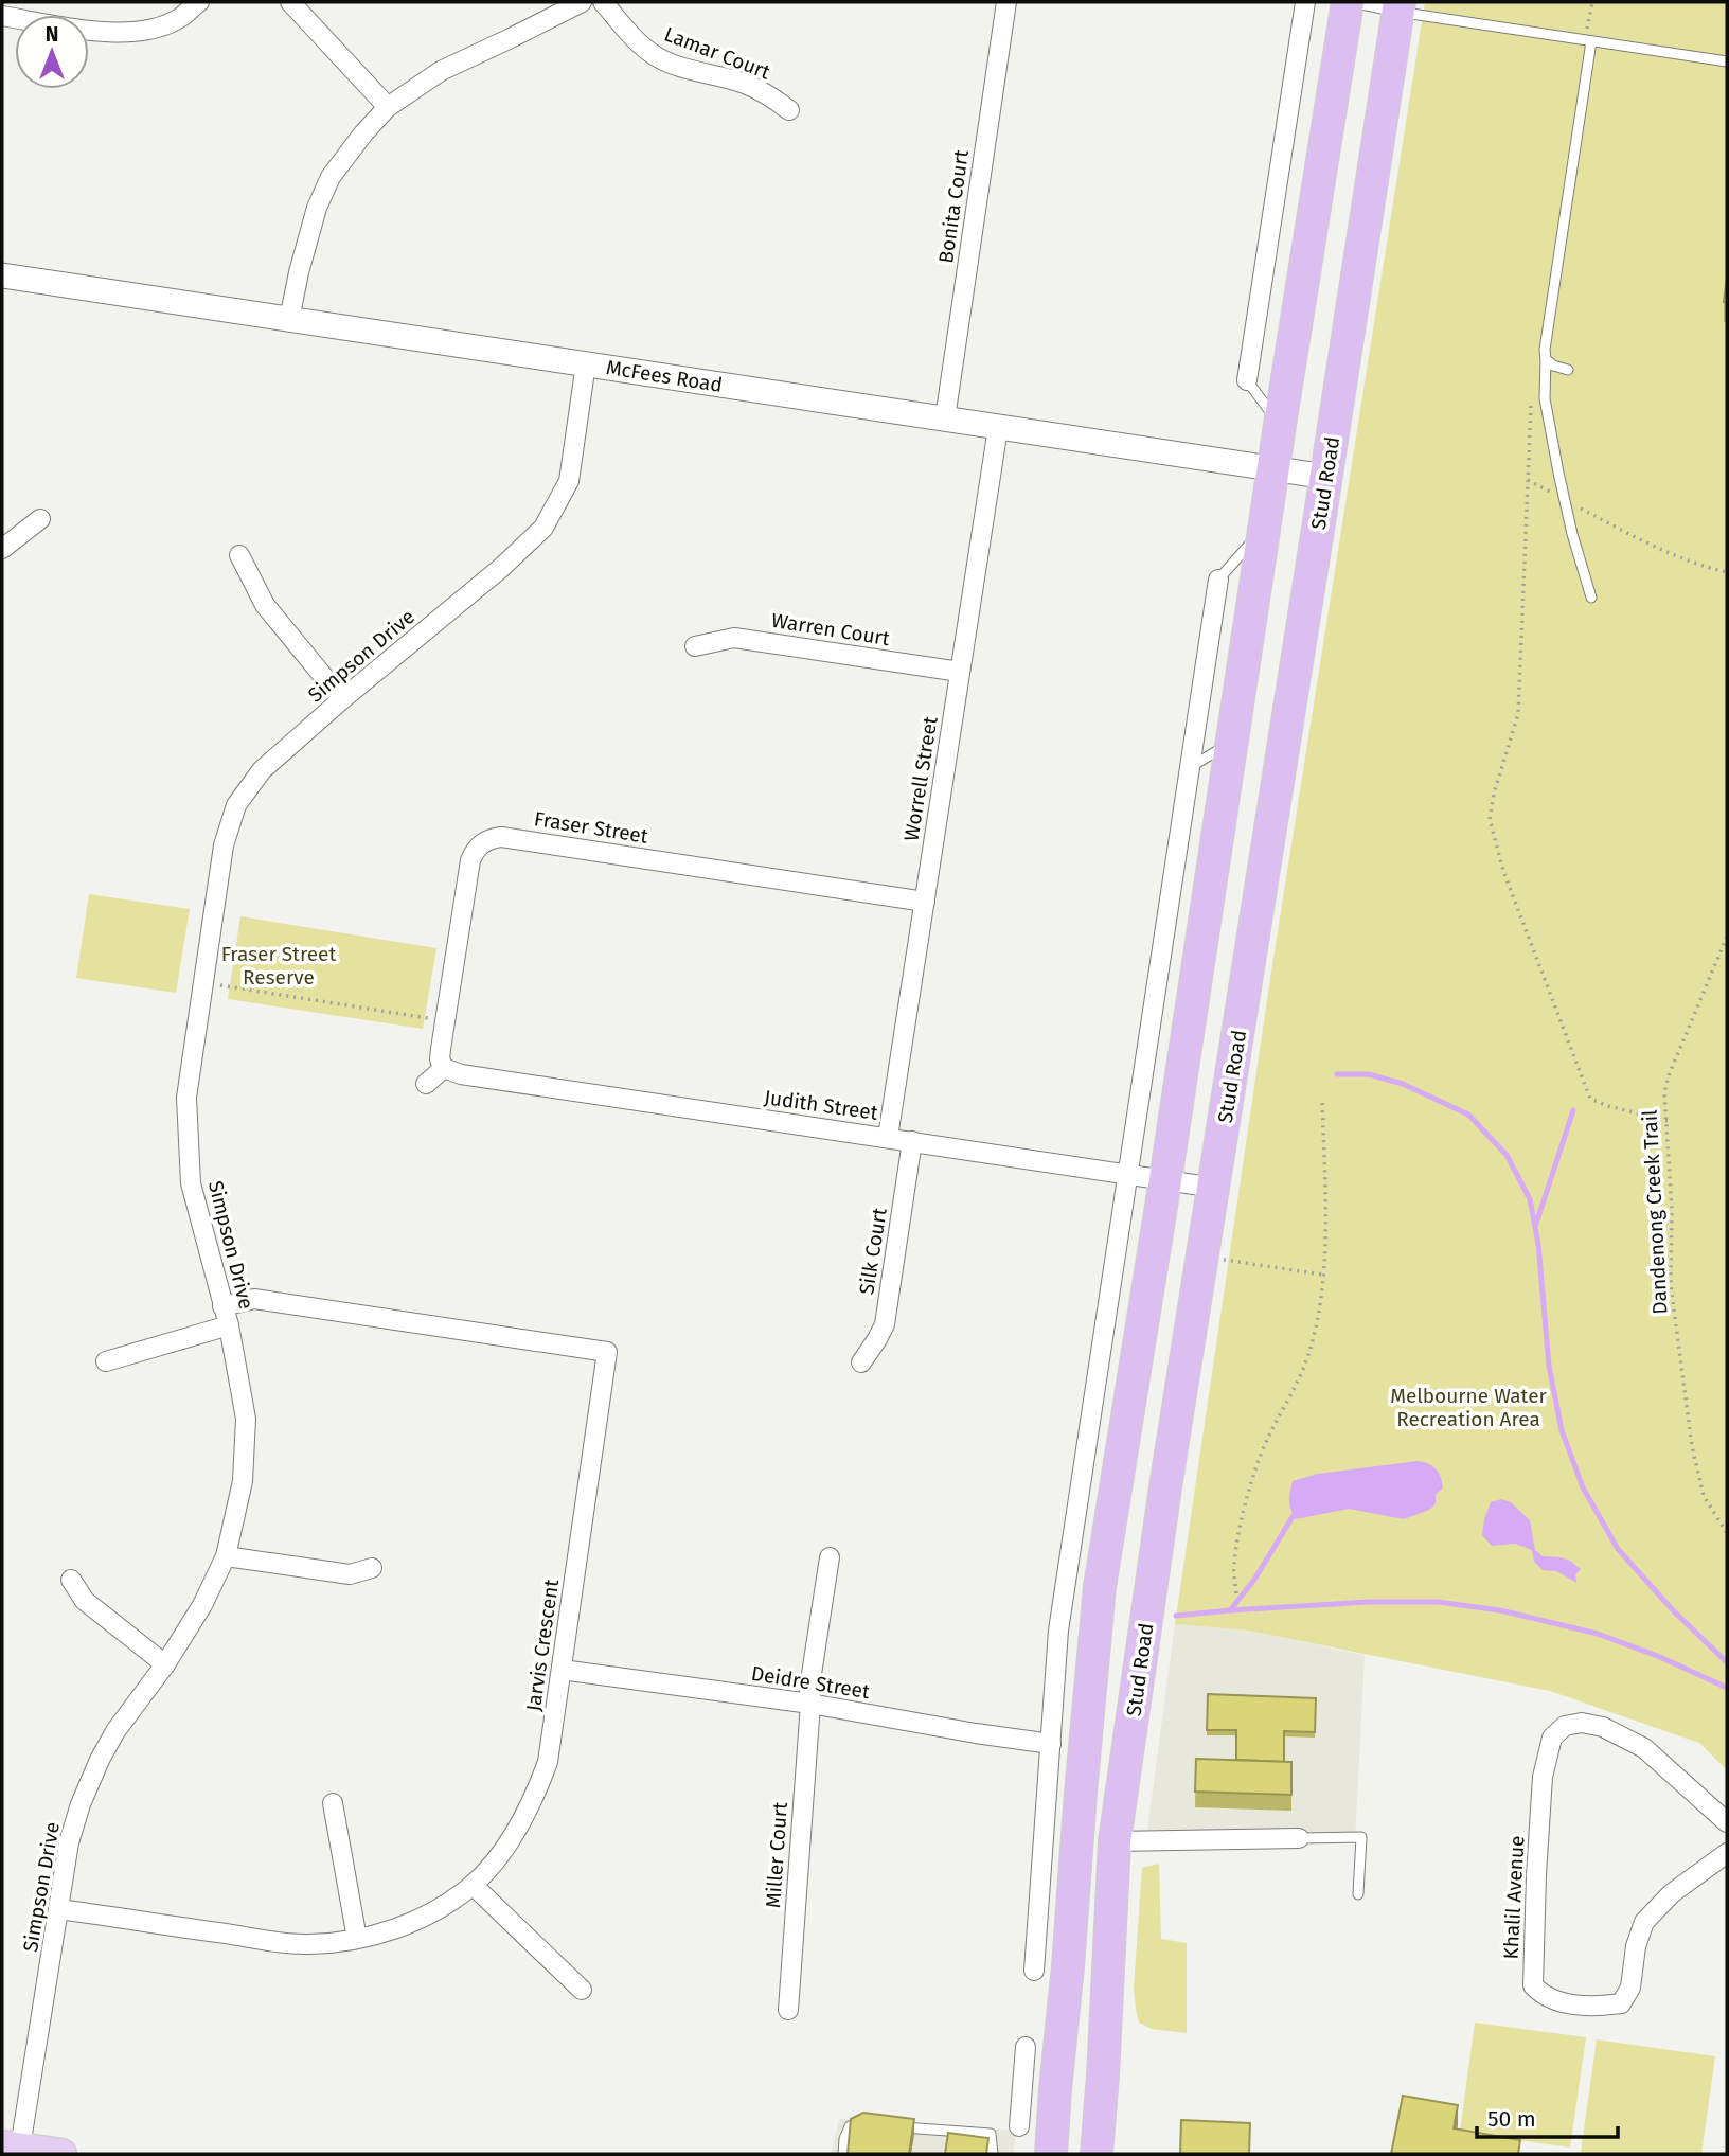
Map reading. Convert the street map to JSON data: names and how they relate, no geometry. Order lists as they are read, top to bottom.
{
  "streets": {
    "highway": ["Stud Road"],
    "street": [
      "Lamar Court",
      "Bonita Court",
      "McFees Road",
      "Warren Court",
      "Simpson Drive",
      "Worrell Street",
      "Fraser Street",
      "Judith Street",
      "Silk Court",
      "Jarvis Crescent",
      "Deidre Street",
      "Miller Court",
      "Khalil Avenue"
    ],
    "path": ["Dandenong Creek Trail"]
  },
  "crossings": [
    ["Bonita Court", "McFees Road"],
    ["McFees Road", "Stud Road"],
    ["McFees Road", "Simpson Drive"],
    ["McFees Road", "Worrell Street"],
    ["Stud Road", "Judith Street"],
    ["Warren Court", "Worrell Street"],
    ["Simpson Drive", "Jarvis Crescent"],
    ["Worrell Street", "Fraser Street"],
    ["Worrell Street", "Judith Street"],
    ["Fraser Street", "Judith Street"],
    ["Judith Street", "Silk Court"],
    ["Jarvis Crescent", "Deidre Street"],
    ["Deidre Street", "Miller Court"]
  ],
  "parks": ["Fraser Street Reserve", "Melbourne Water Recreation Area"],
  "scale_bar": "50 m",
  "north": "top"
}
